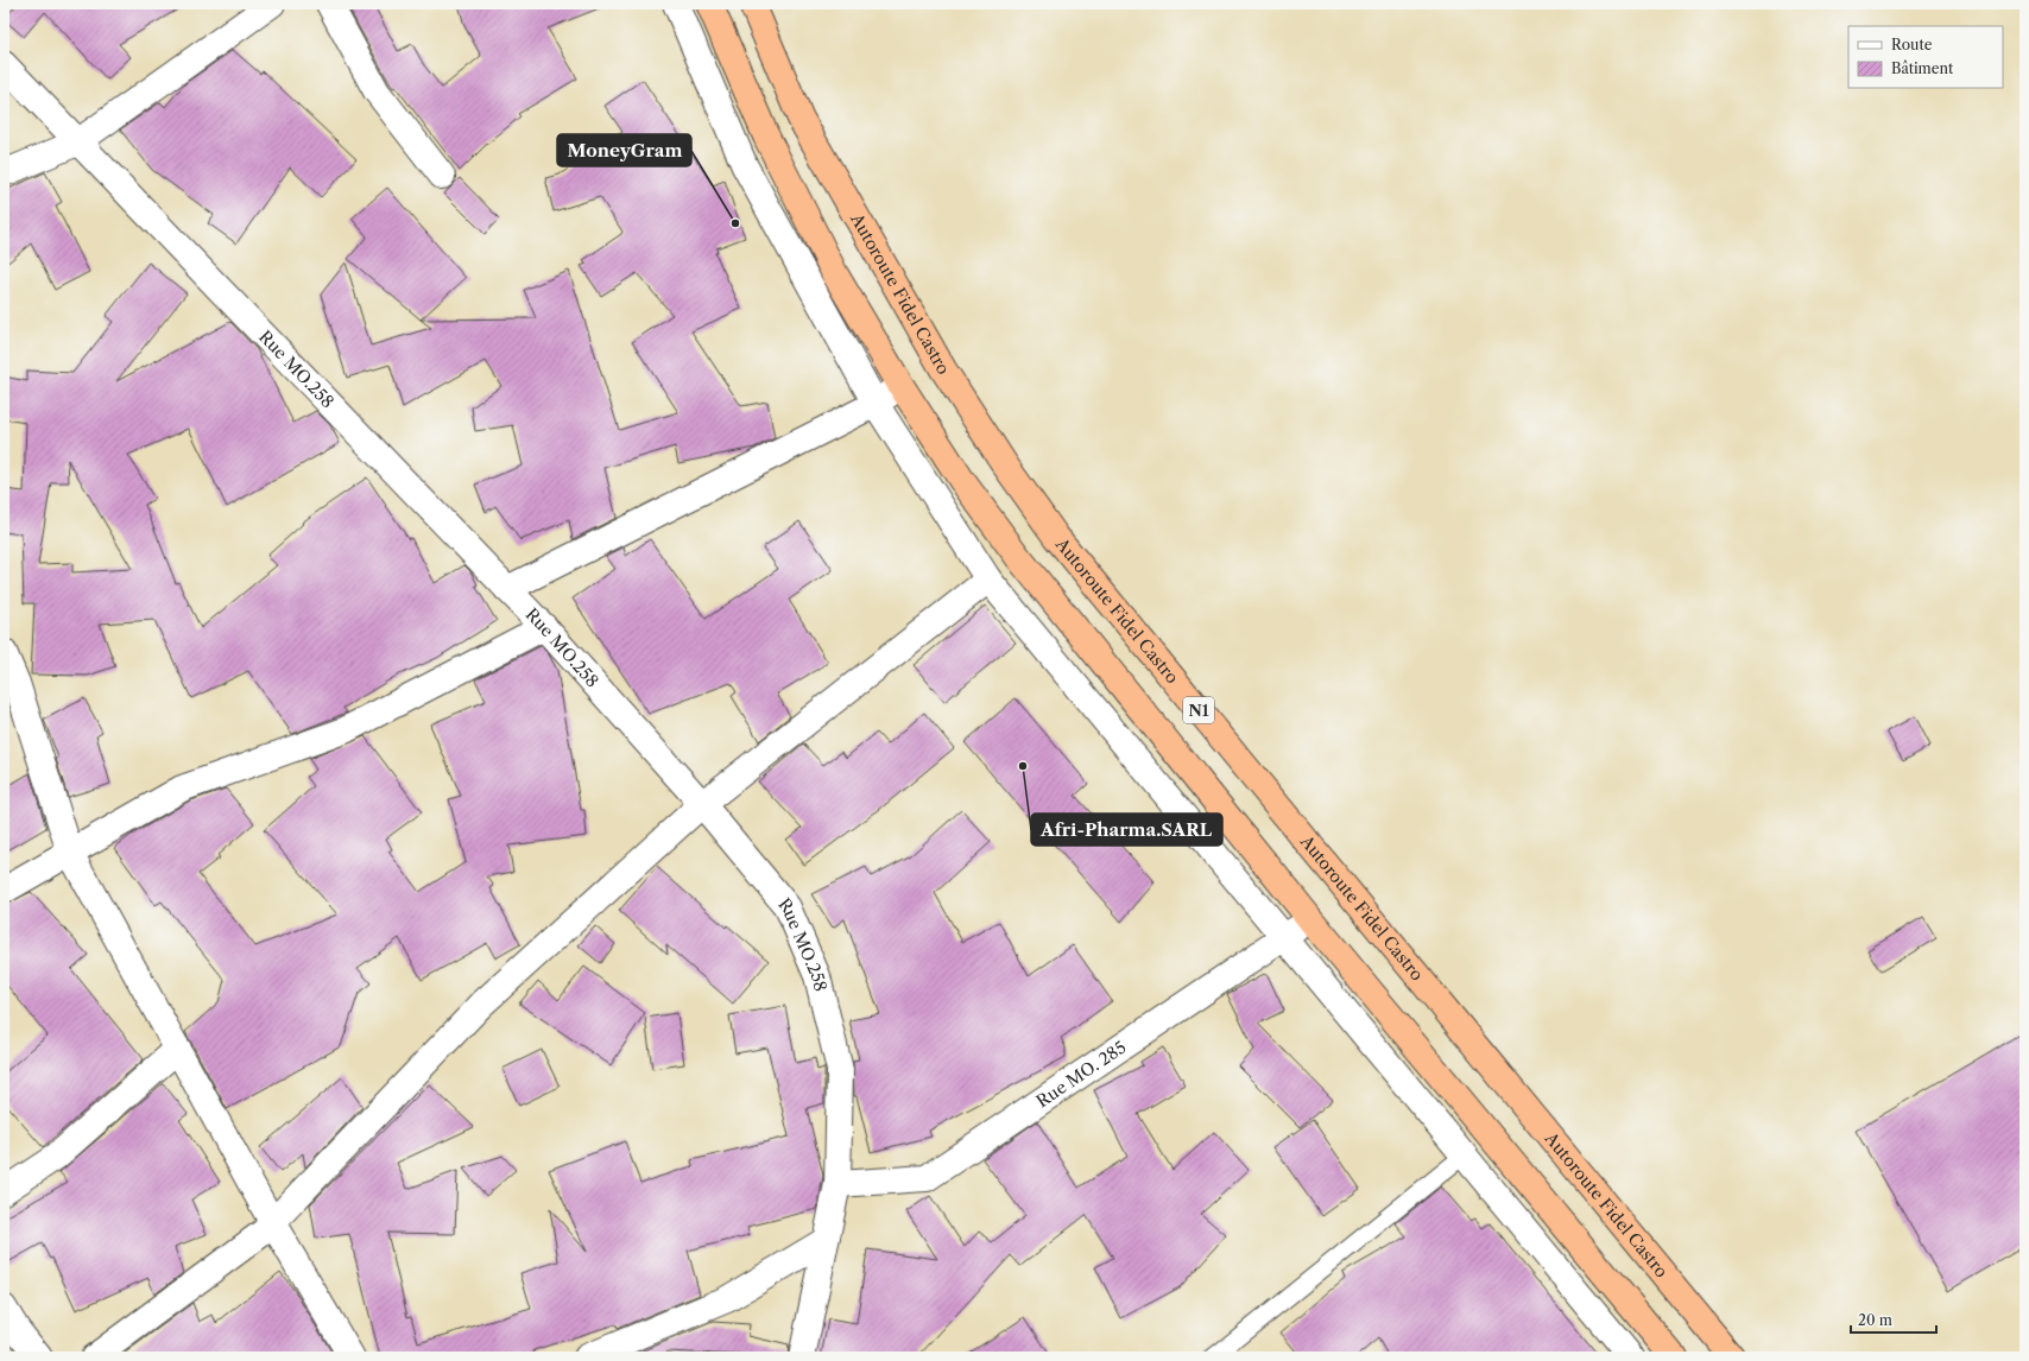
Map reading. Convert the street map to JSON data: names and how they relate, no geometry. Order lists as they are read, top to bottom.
{
  "streets": {
    "highway": ["Autoroute Fidel Castro", "N1"],
    "street": ["Rue MO.258", "Rue MO. 285"]
  },
  "crossings": [
    ["Rue MO.258", "Rue MO. 285"],
    ["N1", "Rue MO. 285"]
  ],
  "places": ["MoneyGram", "Afri-Pharma.SARL"],
  "legend": ["Route", "Bâtiment"],
  "scale_bar": "20 m"
}
